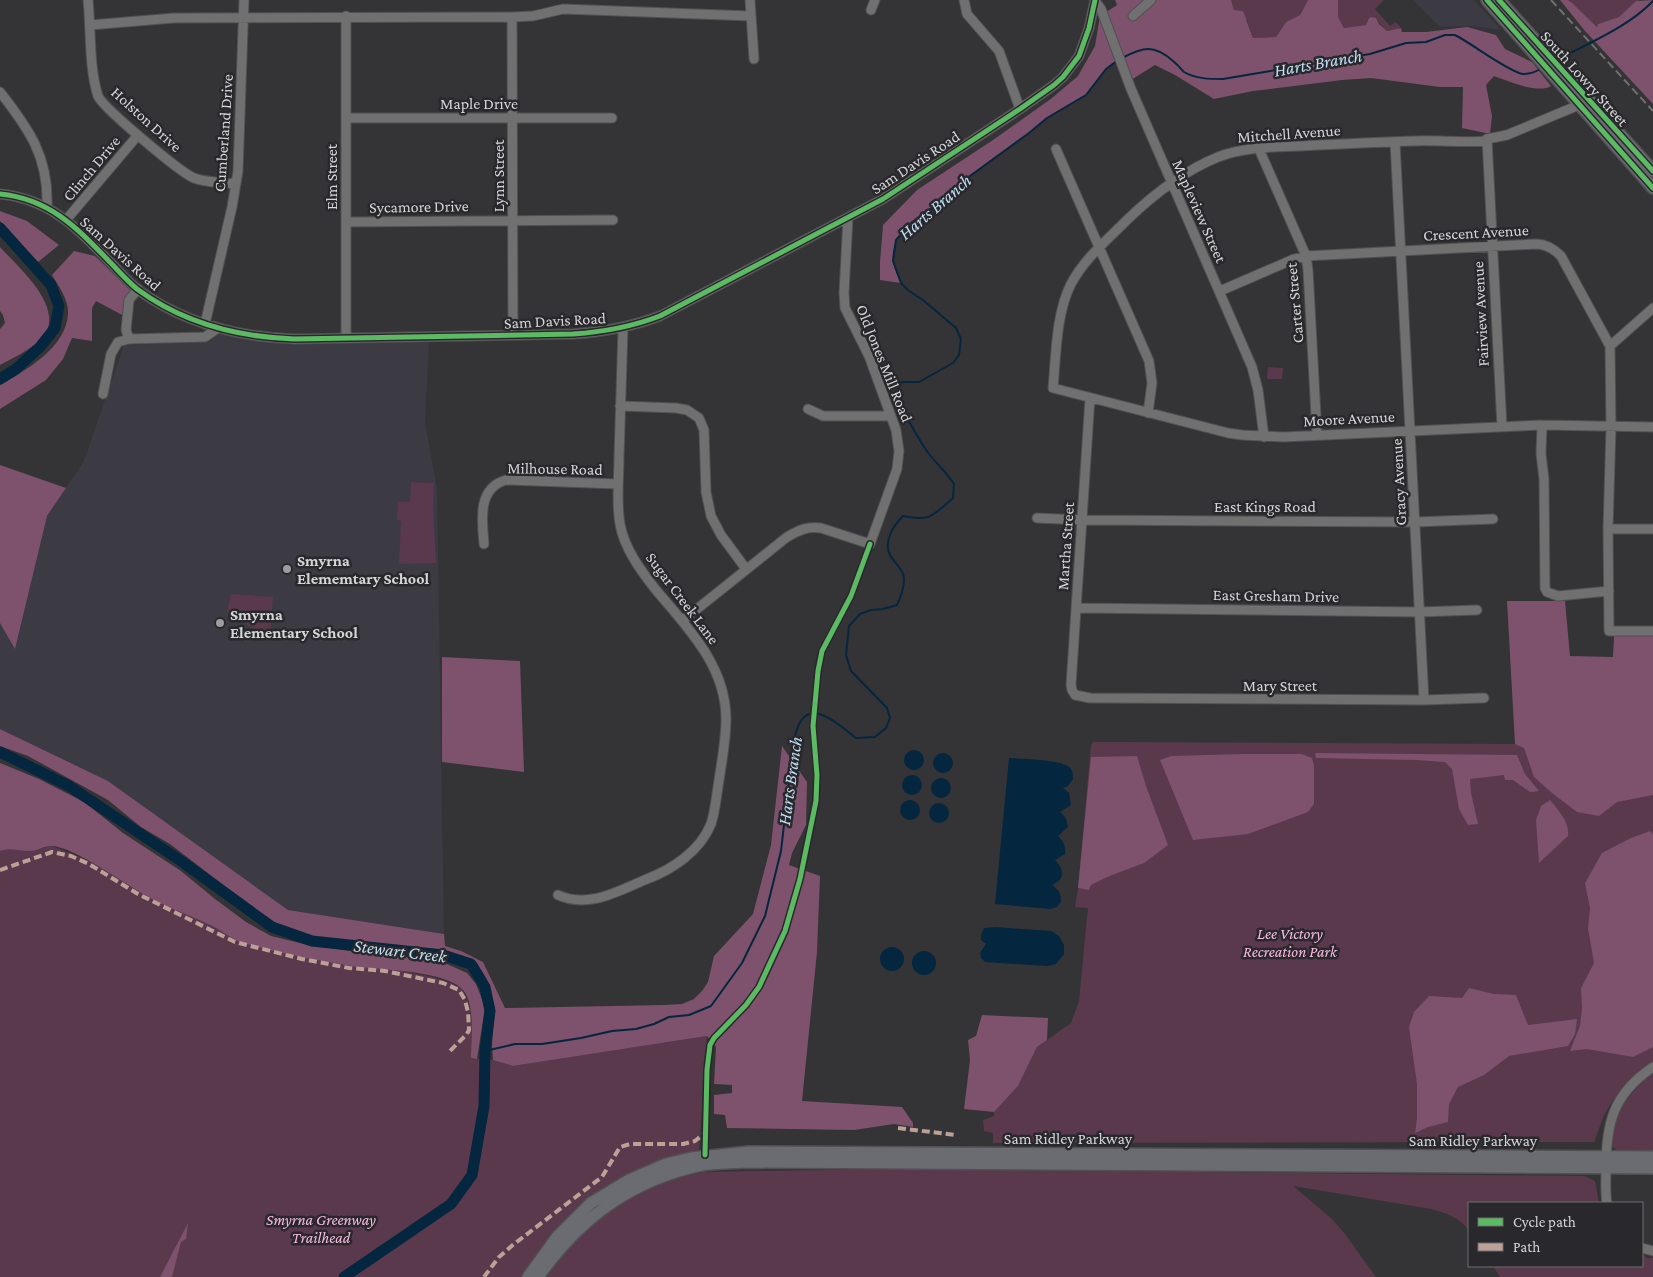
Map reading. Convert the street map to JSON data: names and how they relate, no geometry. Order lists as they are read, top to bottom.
{
  "streets": {
    "main road": ["South Lowry Street", "Sam Ridley Parkway"],
    "street": [
      "Maple Drive",
      "Holston Drive",
      "Cumberland Drive",
      "Mitchell Avenue",
      "Sam Davis Road",
      "Clinch Drive",
      "Lynn Street",
      "Elm Street",
      "Sycamore Drive",
      "Mapleview Street",
      "Crescent Avenue",
      "Carter Street",
      "Fairview Avenue",
      "Old Jones Mill Road",
      "Moore Avenue",
      "Milhouse Road",
      "Gracy Avenue",
      "East Kings Road",
      "Martha Street",
      "East Gresham Drive",
      "Sugar Creek Lane",
      "Mary Street"
    ]
  },
  "crossings": [
    ["Maple Drive", "Lynn Street"],
    ["Maple Drive", "Elm Street"],
    ["Holston Drive", "Cumberland Drive"],
    ["Holston Drive", "Clinch Drive"],
    ["Cumberland Drive", "Sam Davis Road"],
    ["Mitchell Avenue", "Mapleview Street"],
    ["Mitchell Avenue", "Carter Street"],
    ["Mitchell Avenue", "Fairview Avenue"],
    ["Mitchell Avenue", "Moore Avenue"],
    ["Mitchell Avenue", "Gracy Avenue"],
    ["Sam Davis Road", "Clinch Drive"],
    ["Sam Davis Road", "Lynn Street"],
    ["Sam Davis Road", "Elm Street"],
    ["Sam Davis Road", "Mapleview Street"],
    ["Sam Davis Road", "Old Jones Mill Road"],
    ["Sam Davis Road", "Sugar Creek Lane"],
    ["Lynn Street", "Sycamore Drive"],
    ["Elm Street", "Sycamore Drive"],
    ["Mapleview Street", "Crescent Avenue"],
    ["Mapleview Street", "Moore Avenue"],
    ["Crescent Avenue", "Carter Street"],
    ["Crescent Avenue", "Fairview Avenue"],
    ["Crescent Avenue", "Moore Avenue"],
    ["Crescent Avenue", "Gracy Avenue"],
    ["Carter Street", "Moore Avenue"],
    ["Fairview Avenue", "Moore Avenue"],
    ["Moore Avenue", "Gracy Avenue"],
    ["Moore Avenue", "Martha Street"],
    ["Milhouse Road", "Sugar Creek Lane"],
    ["Gracy Avenue", "East Kings Road"],
    ["Gracy Avenue", "East Gresham Drive"],
    ["Gracy Avenue", "Mary Street"],
    ["East Kings Road", "Martha Street"],
    ["Martha Street", "East Gresham Drive"],
    ["Martha Street", "Mary Street"]
  ],
  "water": ["Harts Branch", "Stewart Creek"],
  "parks": ["Lee Victory Recreation Park", "Smyrna Greenway Trailhead"],
  "places": ["Smyrna Elememtary School", "Smyrna Elementary School"],
  "legend": ["Cycle path", "Path"]
}
